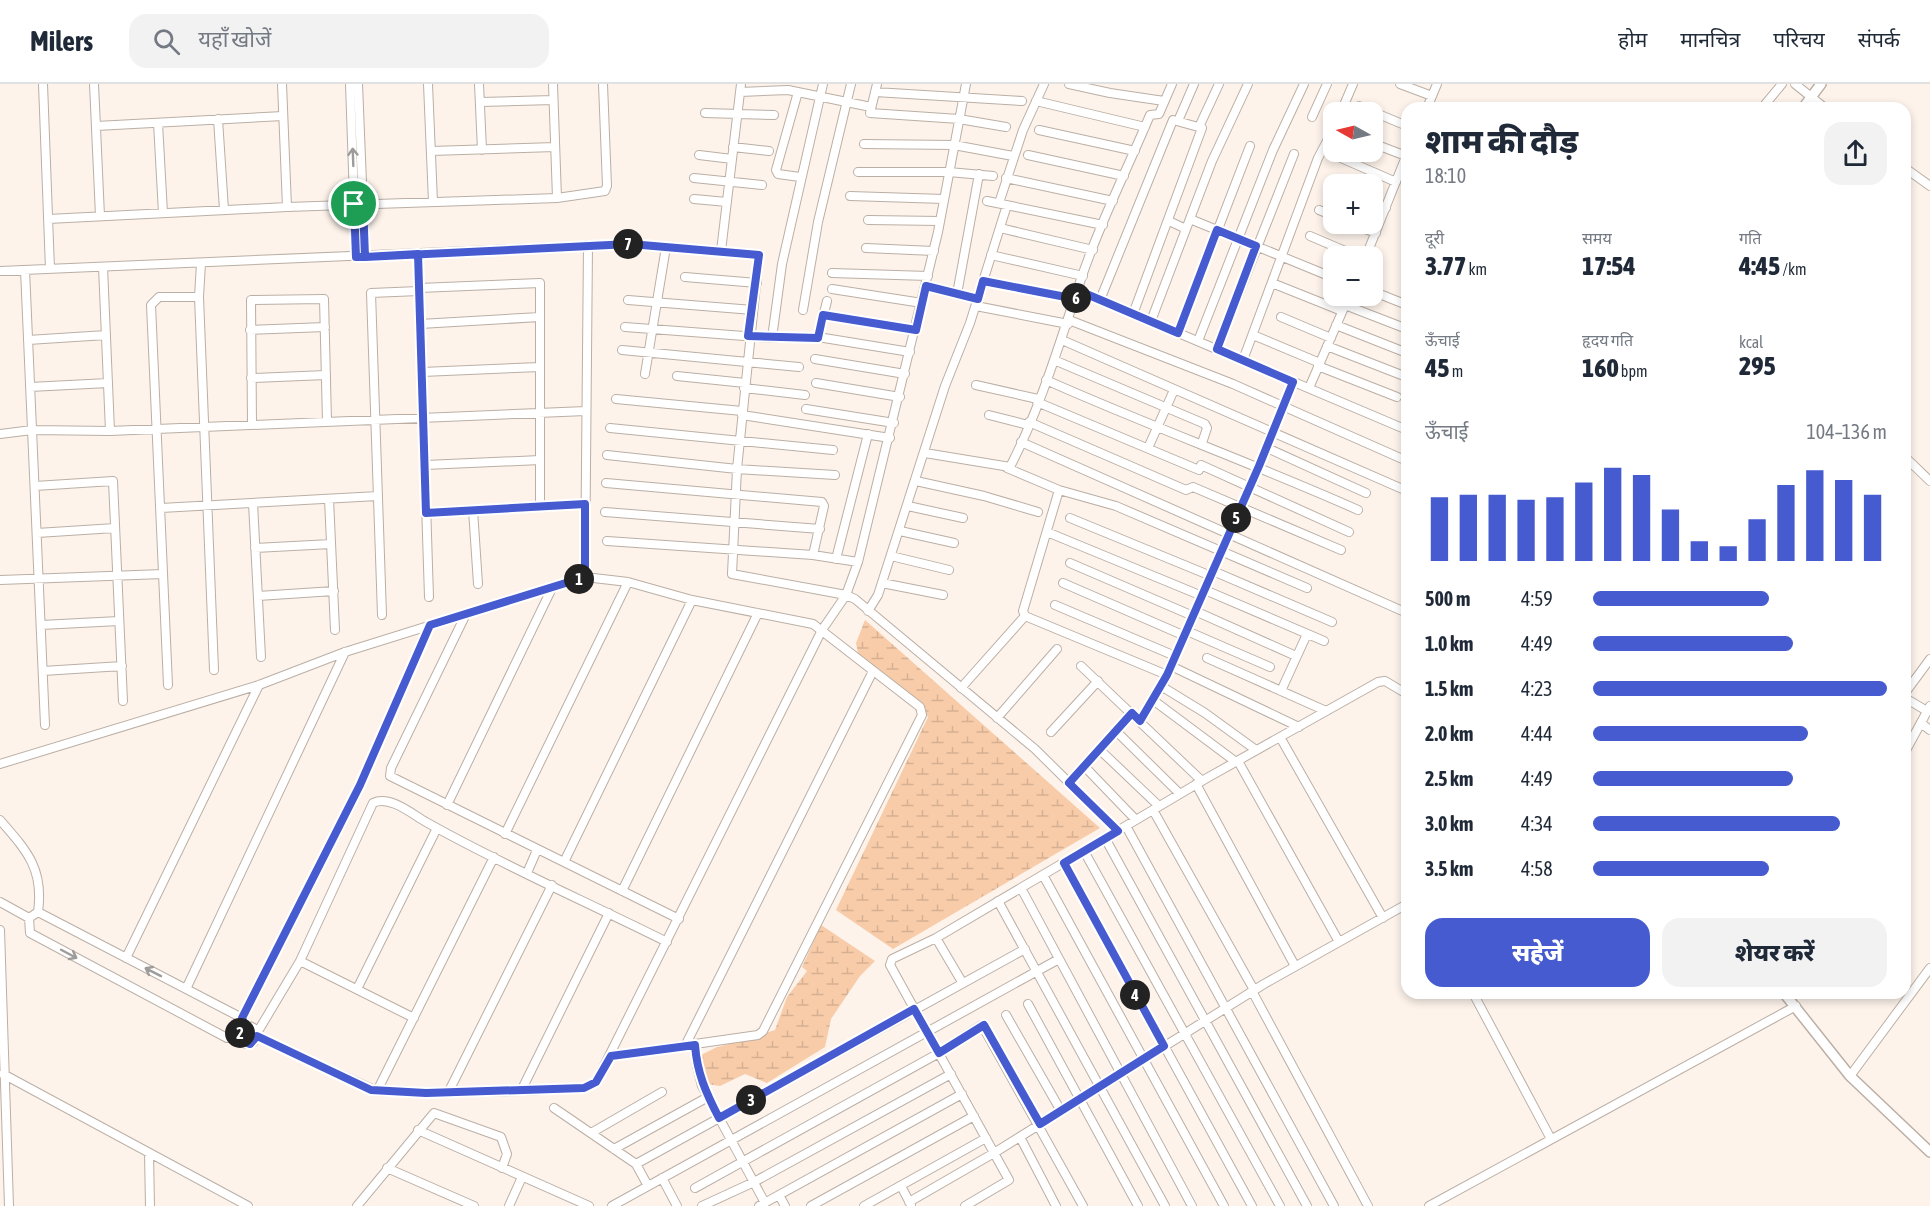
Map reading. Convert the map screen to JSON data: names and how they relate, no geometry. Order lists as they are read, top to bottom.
{
  "north": "left",
  "page": {
    "header": "Milers",
    "search": "यहाँ खोजें",
    "nav": [
      "होम",
      "मानचित्र",
      "परिचय",
      "संपर्क"
    ],
    "map_buttons": ["+", "−"],
    "heading": ["शाम की दौड़", "18:10"],
    "stats": [
      ["दूरी", "3.77 km"],
      ["समय", "17:54"],
      ["गति", "4:45 /km"],
      ["ऊँचाई", "45 m"],
      ["हृदय गति", "160 bpm"],
      ["kcal", "295"]
    ],
    "pins": [
      "7",
      "6",
      "5",
      "1",
      "4",
      "2",
      "3"
    ],
    "chart": ["ऊँचाई", "104–136 m"],
    "list": [
      {
        "name": "500 m",
        "note": "4:59"
      },
      {
        "name": "1.0 km",
        "note": "4:49"
      },
      {
        "name": "1.5 km",
        "note": "4:23"
      },
      {
        "name": "2.0 km",
        "note": "4:44"
      },
      {
        "name": "2.5 km",
        "note": "4:49"
      },
      {
        "name": "3.0 km",
        "note": "4:34"
      },
      {
        "name": "3.5 km",
        "note": "4:58"
      }
    ],
    "buttons": ["सहेजें", "शेयर करें"]
  }
}
